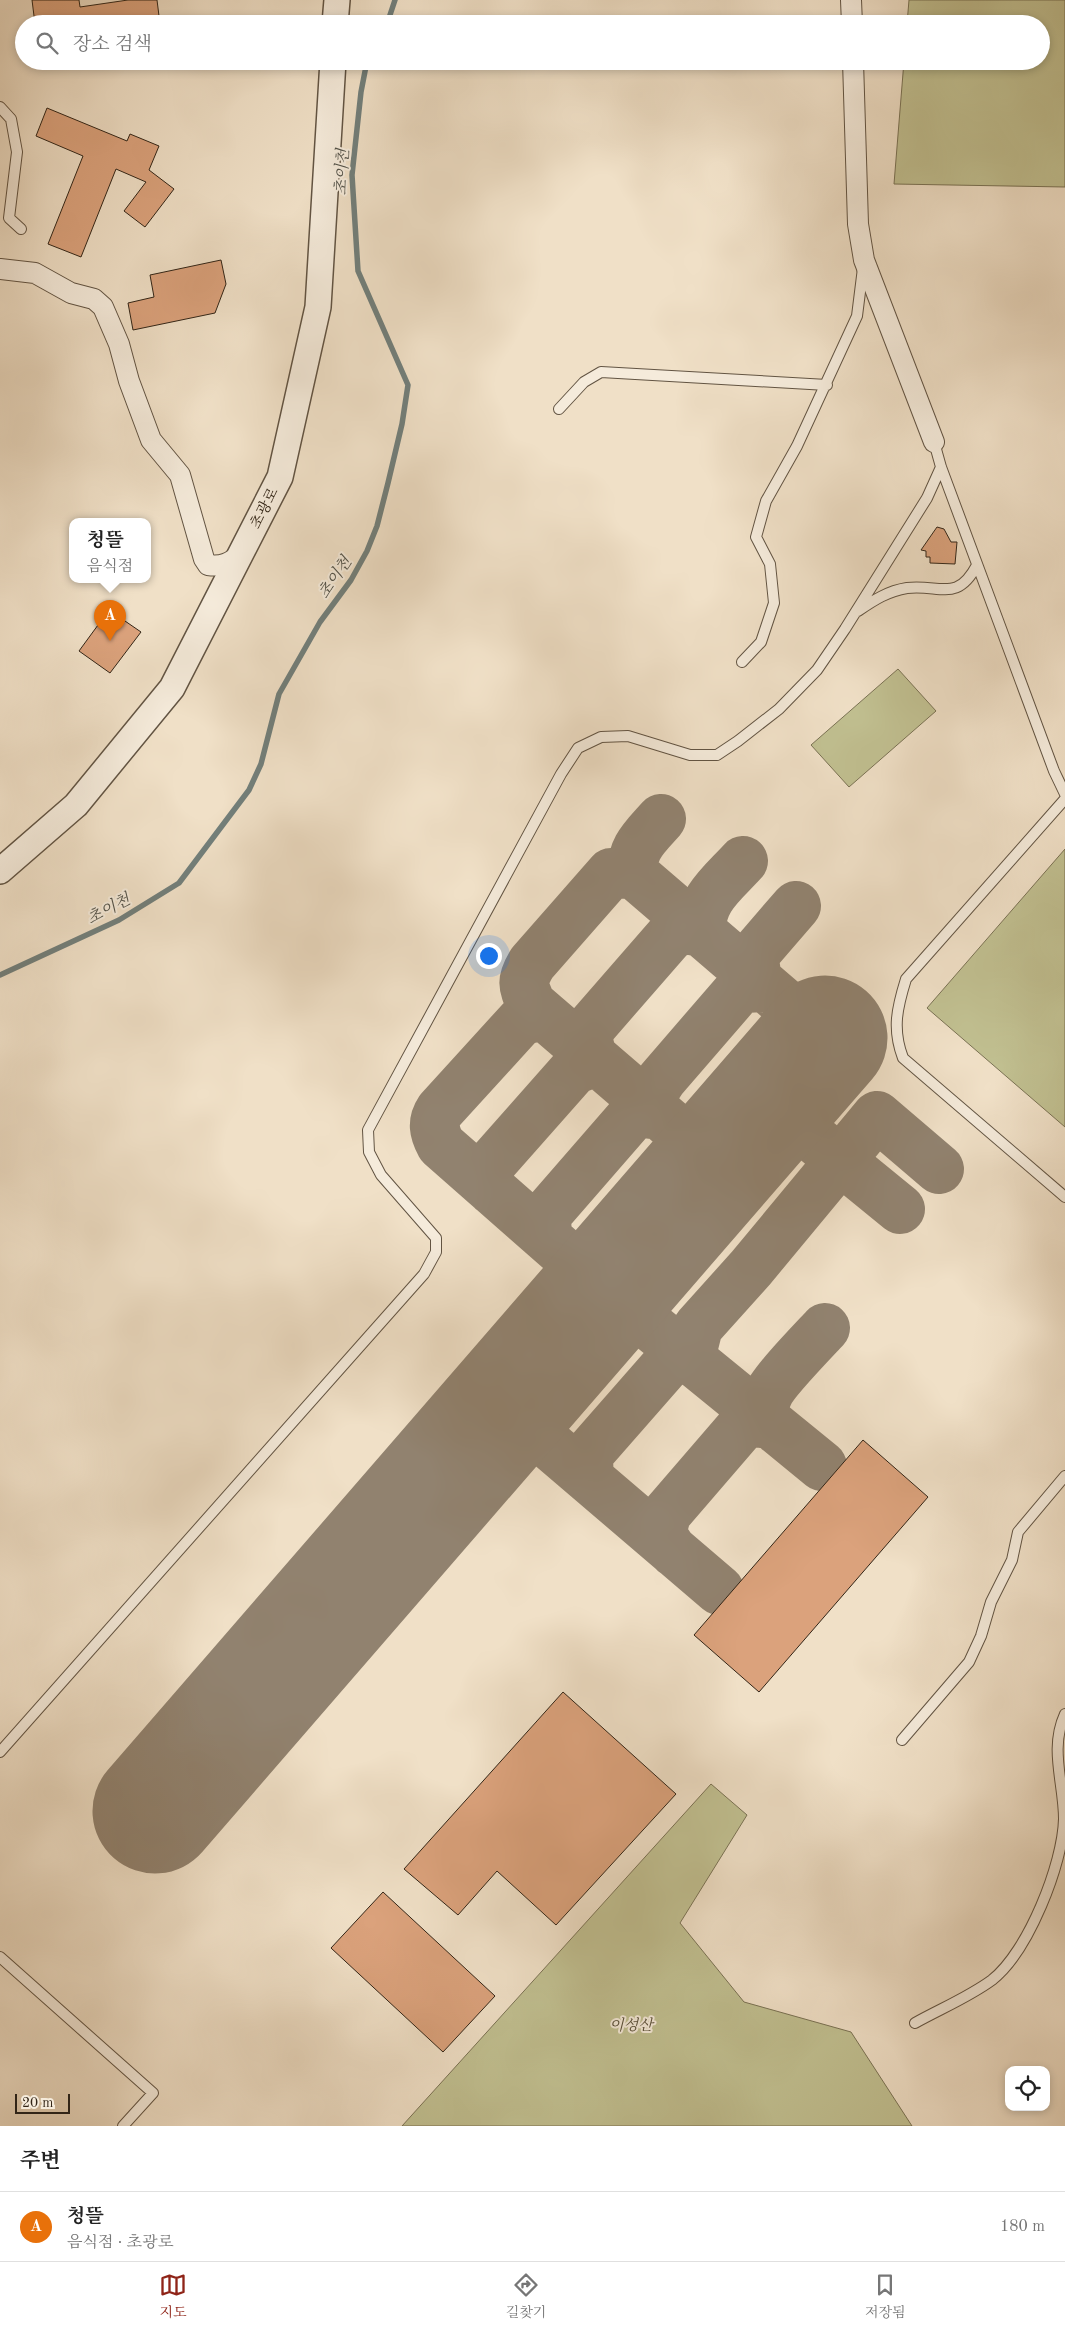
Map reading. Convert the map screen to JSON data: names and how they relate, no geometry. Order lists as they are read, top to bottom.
{
  "streets": {
    "street": ["초광로"]
  },
  "water": ["초이천"],
  "parks": ["이성산"],
  "scale_bar": "20 m",
  "page": {
    "search": "장소 검색",
    "popup": ["청뜰", "음식점"],
    "pins": "A",
    "scale": "20 m",
    "heading": "주변",
    "list": [
      {
        "mark": "A",
        "name": "청뜰",
        "note": "음식점 · 초광로",
        "value": "180 m"
      }
    ],
    "nav": ["지도", "길찾기", "저장됨"]
  }
}
